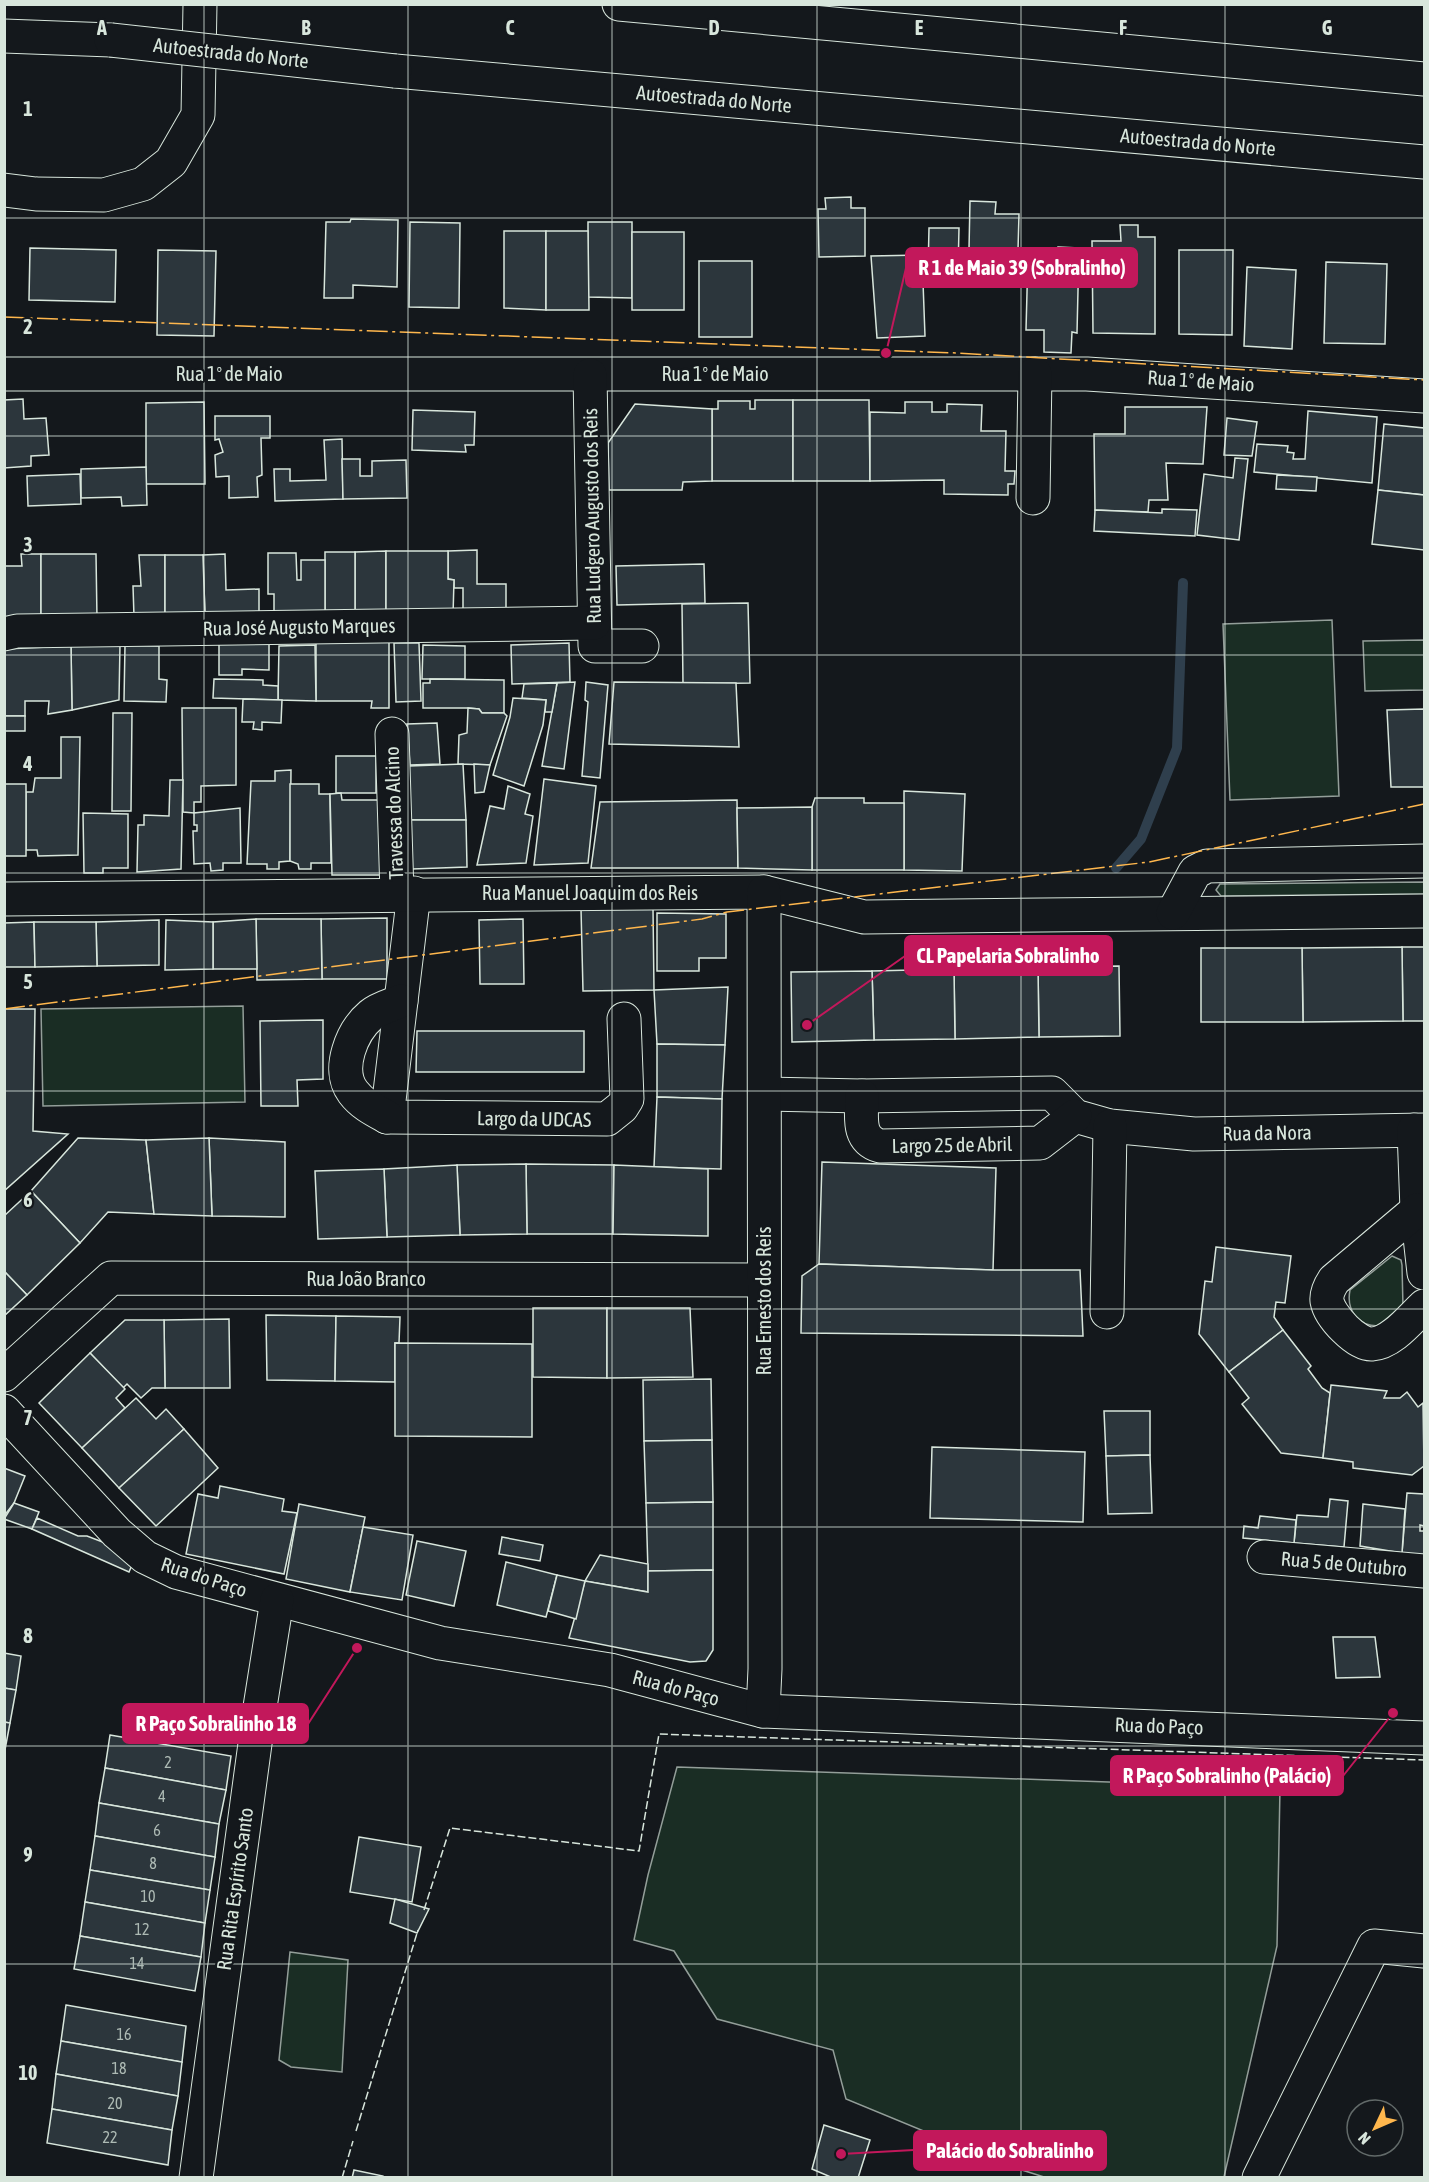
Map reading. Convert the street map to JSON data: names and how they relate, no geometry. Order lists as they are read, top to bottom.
{
  "streets": {
    "main road": [
      "Autoestrada do Norte",
      "Rua 1º de Maio",
      "Rua Ludgero Augusto dos Reis",
      "Rua José Augusto Marques",
      "Travessa do Alcino",
      "Rua Manuel Joaquim dos Reis",
      "Largo da UDCAS",
      "Rua da Nora",
      "Largo 25 de Abril",
      "Rua João Branco",
      "Rua Ernesto dos Reis",
      "Rua 5 de Outubro",
      "Rua do Paço",
      "Rua Rita Espírito Santo"
    ]
  },
  "crossings": [
    ["Rua 1º de Maio", "Rua Ludgero Augusto dos Reis"],
    ["Rua Ludgero Augusto dos Reis", "Rua José Augusto Marques"],
    ["Travessa do Alcino", "Rua Manuel Joaquim dos Reis"],
    ["Rua Manuel Joaquim dos Reis", "Rua Ernesto dos Reis"],
    ["Rua João Branco", "Rua Ernesto dos Reis"],
    ["Rua Ernesto dos Reis", "Rua do Paço"],
    ["Rua do Paço", "Rua Rita Espírito Santo"]
  ],
  "places": [
    "R 1 de Maio 39 (Sobralinho)",
    "CL Papelaria Sobralinho",
    "R Paço Sobralinho 18",
    "R Paço Sobralinho (Palácio)",
    "Palácio do Sobralinho"
  ],
  "house_numbers": [
    "2",
    "4",
    "6",
    "8",
    "10",
    "12",
    "14",
    "16",
    "18",
    "20",
    "22"
  ],
  "north": "bottom left",
  "grid": {
    "columns": [
      "A",
      "B",
      "C",
      "D",
      "E",
      "F",
      "G"
    ],
    "rows": [
      "1",
      "2",
      "3",
      "4",
      "5",
      "6",
      "7",
      "8",
      "9",
      "10"
    ]
  }
}
